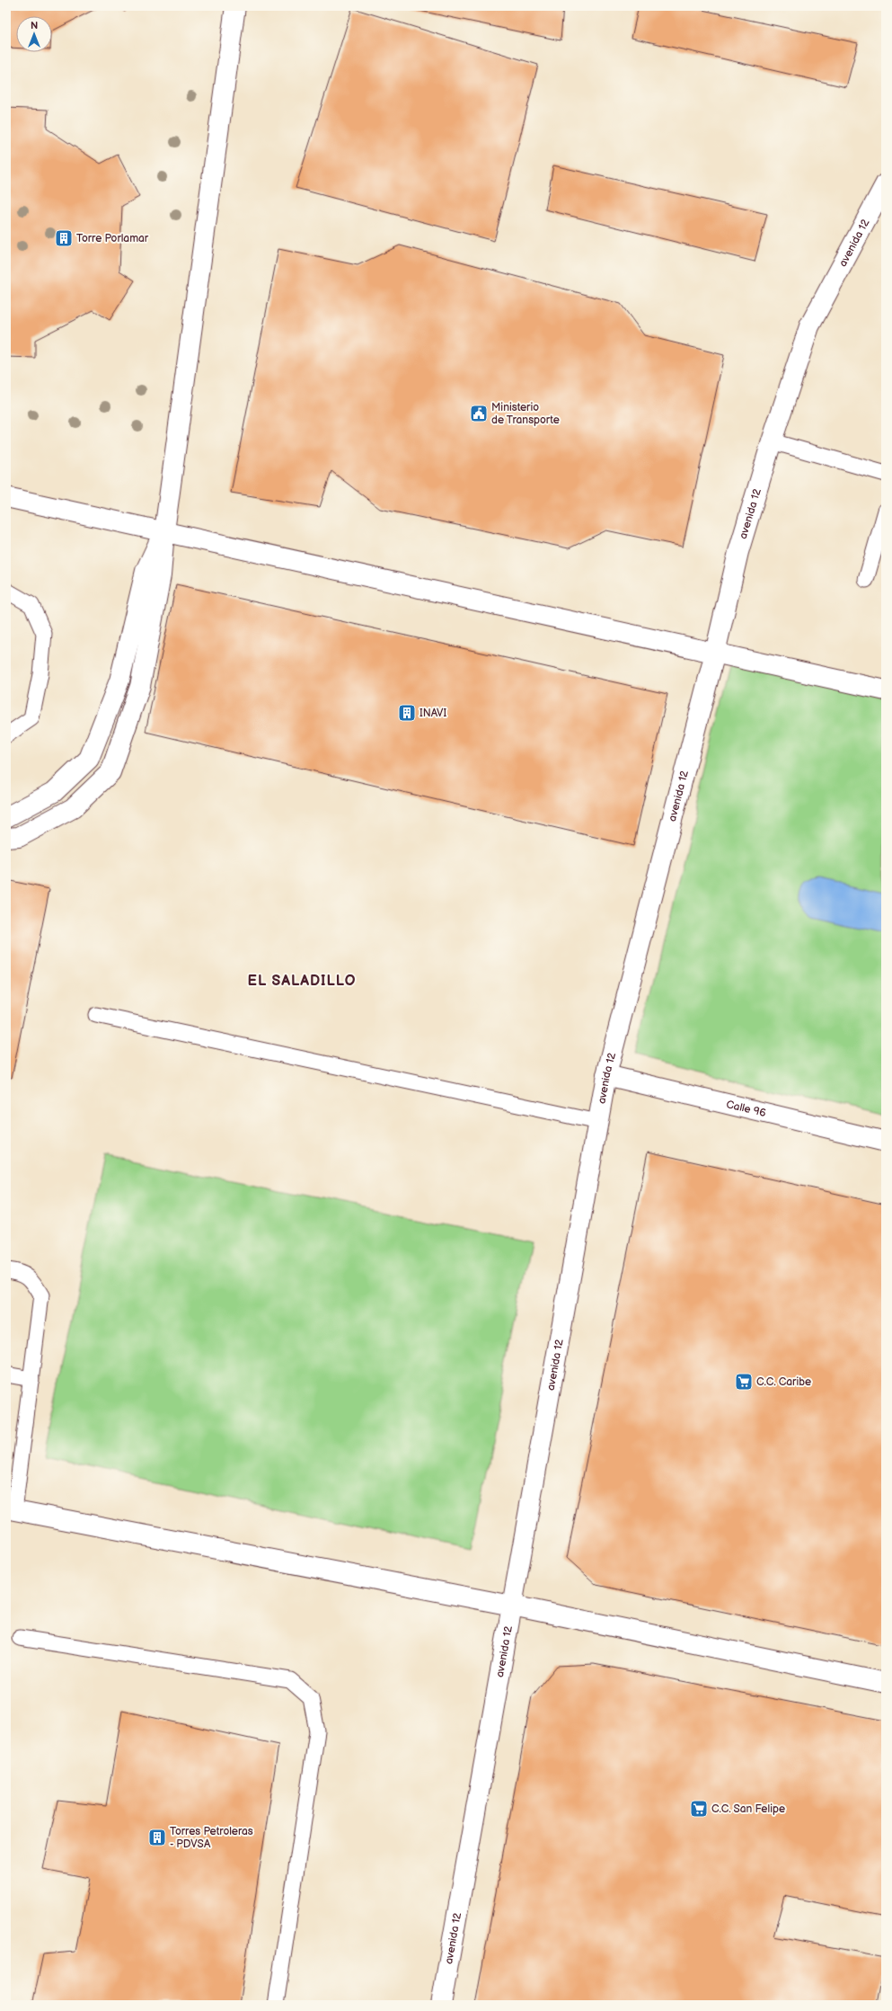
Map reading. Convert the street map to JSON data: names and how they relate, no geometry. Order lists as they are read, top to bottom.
{
  "streets": {
    "street": ["avenida 12", "Calle 96"]
  },
  "crossings": [
    ["avenida 12", "Calle 96"]
  ],
  "districts": ["EL SALADILLO"],
  "places": {
    "building": ["Torre Porlamar", "INAVI", "Torres Petroleras - PDVSA"],
    "public building": ["Ministerio de Transporte"],
    "supermarket": ["C.C. Caribe", "C.C. San Felipe"]
  },
  "north": "top"
}
